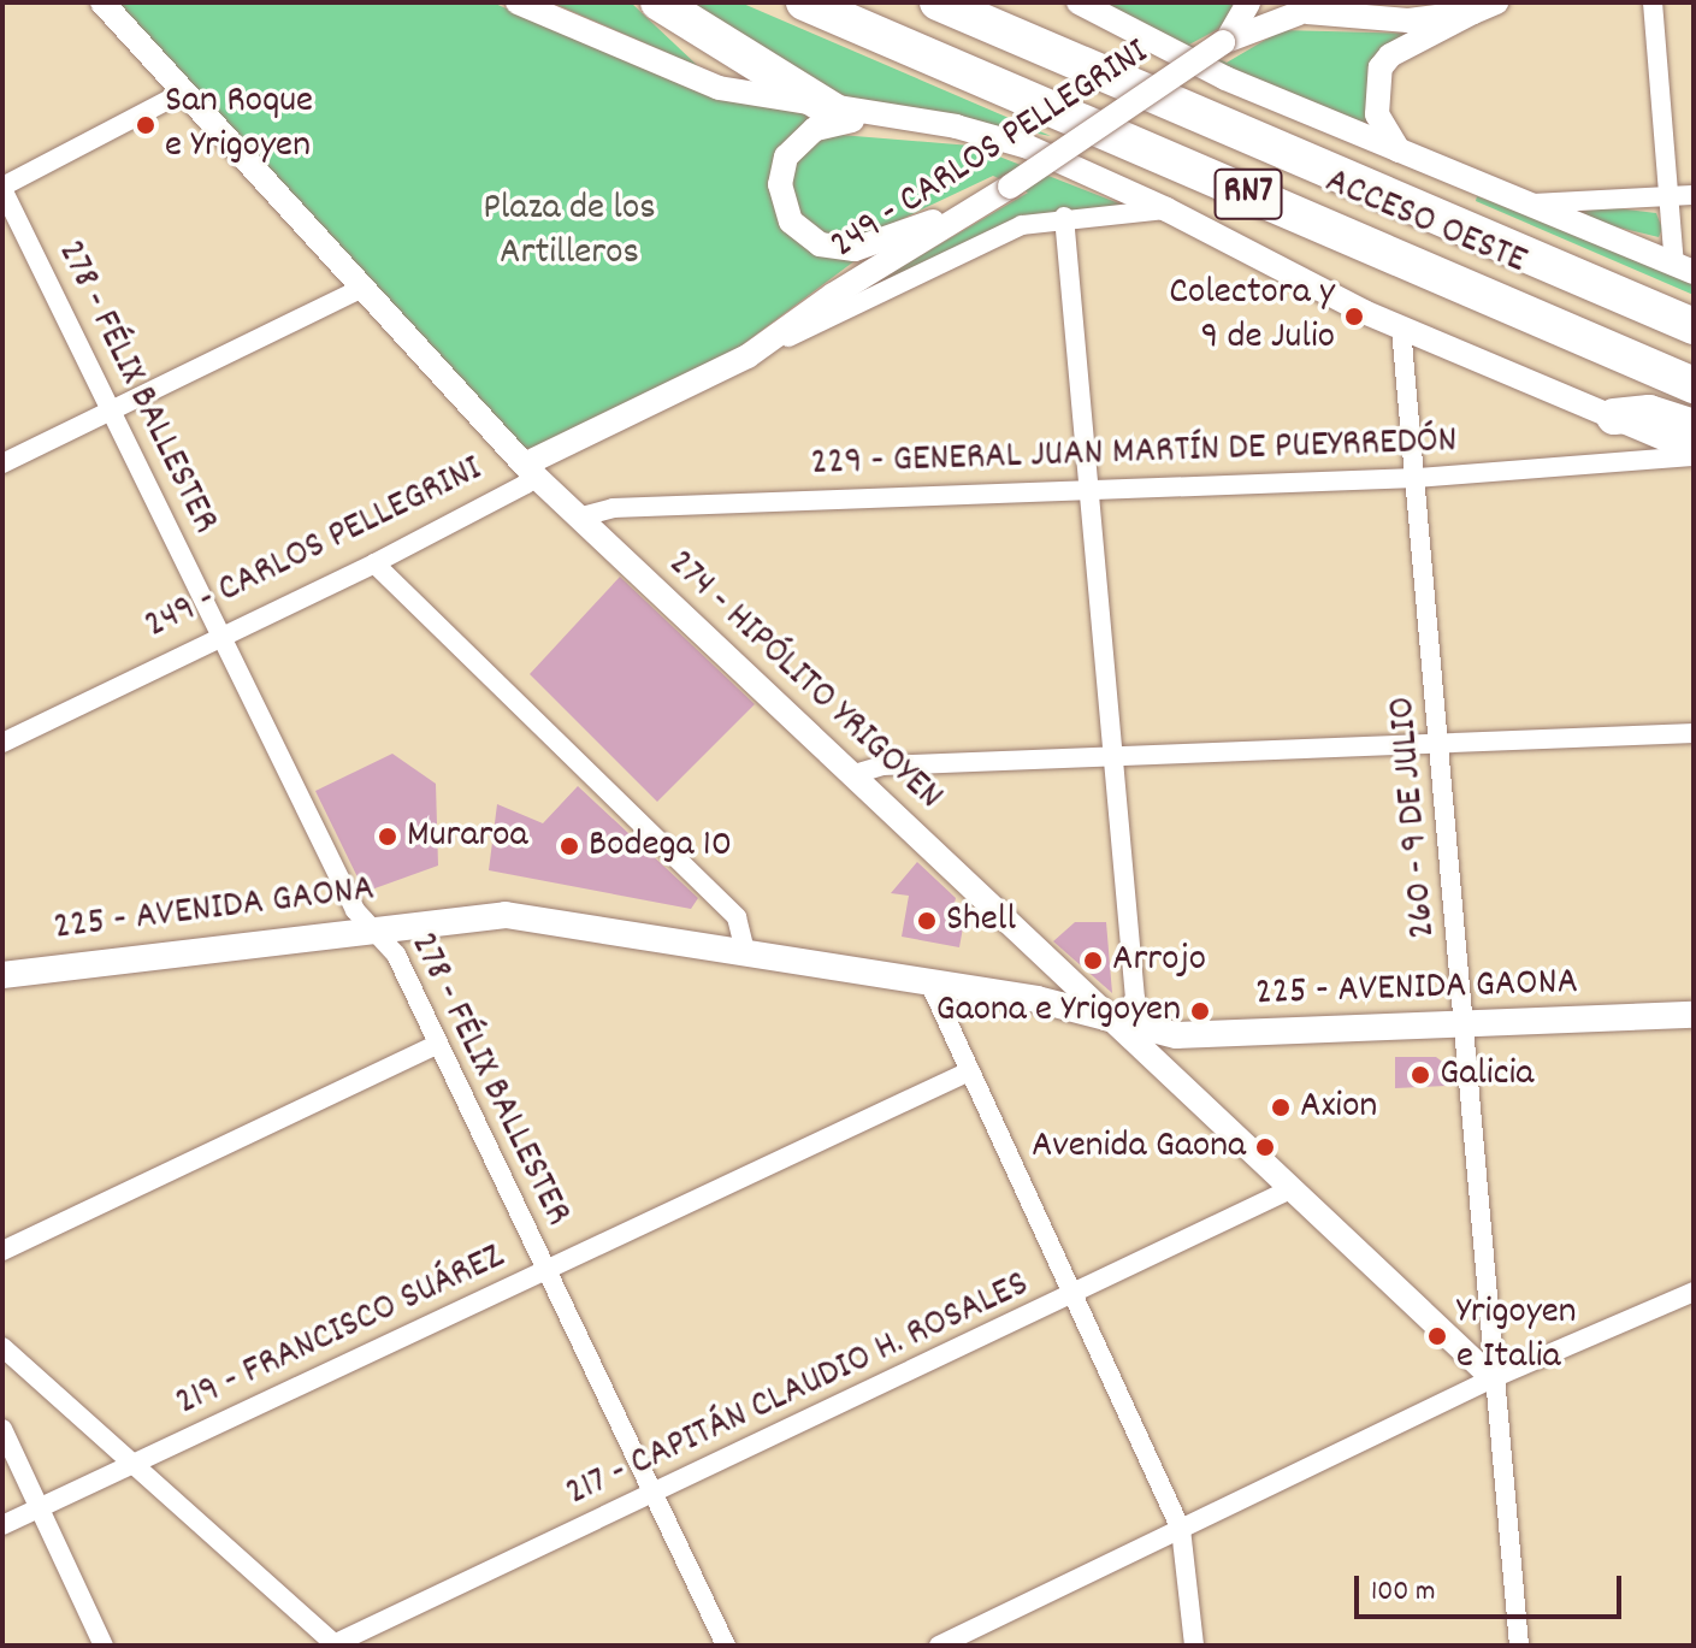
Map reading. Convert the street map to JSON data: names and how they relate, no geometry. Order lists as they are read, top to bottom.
{
  "streets": {
    "highway": ["RN7", "ACCESO OESTE"],
    "main road": ["225 - AVENIDA GAONA"],
    "street": [
      "249 - CARLOS PELLEGRINI",
      "278 - FÉLIX BALLESTER",
      "229 - GENERAL JUAN MARTÍN DE PUEYRREDÓN",
      "274 - HIPÓLITO YRIGOYEN",
      "260 - 9 DE JULIO",
      "219 - FRANCISCO SUÁREZ",
      "217 - CAPITÁN CLAUDIO H. ROSALES"
    ]
  },
  "crossings": [
    ["249 - CARLOS PELLEGRINI", "278 - FÉLIX BALLESTER"],
    ["249 - CARLOS PELLEGRINI", "274 - HIPÓLITO YRIGOYEN"],
    ["278 - FÉLIX BALLESTER", "225 - AVENIDA GAONA"],
    ["278 - FÉLIX BALLESTER", "219 - FRANCISCO SUÁREZ"],
    ["278 - FÉLIX BALLESTER", "217 - CAPITÁN CLAUDIO H. ROSALES"],
    ["229 - GENERAL JUAN MARTÍN DE PUEYRREDÓN", "274 - HIPÓLITO YRIGOYEN"],
    ["229 - GENERAL JUAN MARTÍN DE PUEYRREDÓN", "260 - 9 DE JULIO"],
    ["274 - HIPÓLITO YRIGOYEN", "260 - 9 DE JULIO"],
    ["274 - HIPÓLITO YRIGOYEN", "225 - AVENIDA GAONA"],
    ["274 - HIPÓLITO YRIGOYEN", "217 - CAPITÁN CLAUDIO H. ROSALES"],
    ["260 - 9 DE JULIO", "225 - AVENIDA GAONA"]
  ],
  "parks": ["Plaza de los Artilleros"],
  "places": [
    "San Roque e Yrigoyen",
    "Colectora y 9 de Julio",
    "Muraroa",
    "Bodega 10",
    "Shell",
    "Arrojo",
    "Gaona e Yrigoyen",
    "Galicia",
    "Axion",
    "Avenida Gaona",
    "Yrigoyen e Italia"
  ],
  "scale_bar": "100 m"
}
